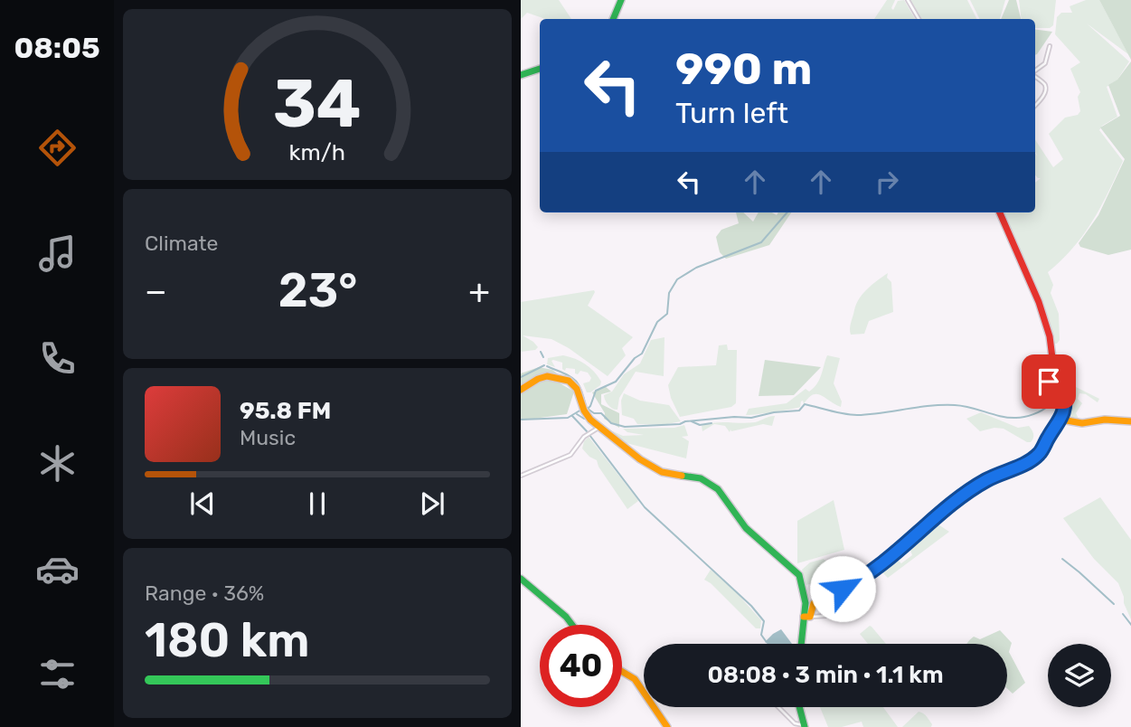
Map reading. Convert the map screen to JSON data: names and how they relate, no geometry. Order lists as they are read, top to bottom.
{
  "page": {
    "tabs": "08:05",
    "turn": ["990 m", "Turn left"],
    "tile": [
      "Climate",
      ["Range · 36%", "180 km"]
    ],
    "heat": ["−", "23°", "+"],
    "song": ["95.8 FM", "Music"],
    "limit": "40",
    "trip": "08:08 · 3 min · 1.1 km",
    "gauge": ["34", "km/h"]
  }
}
